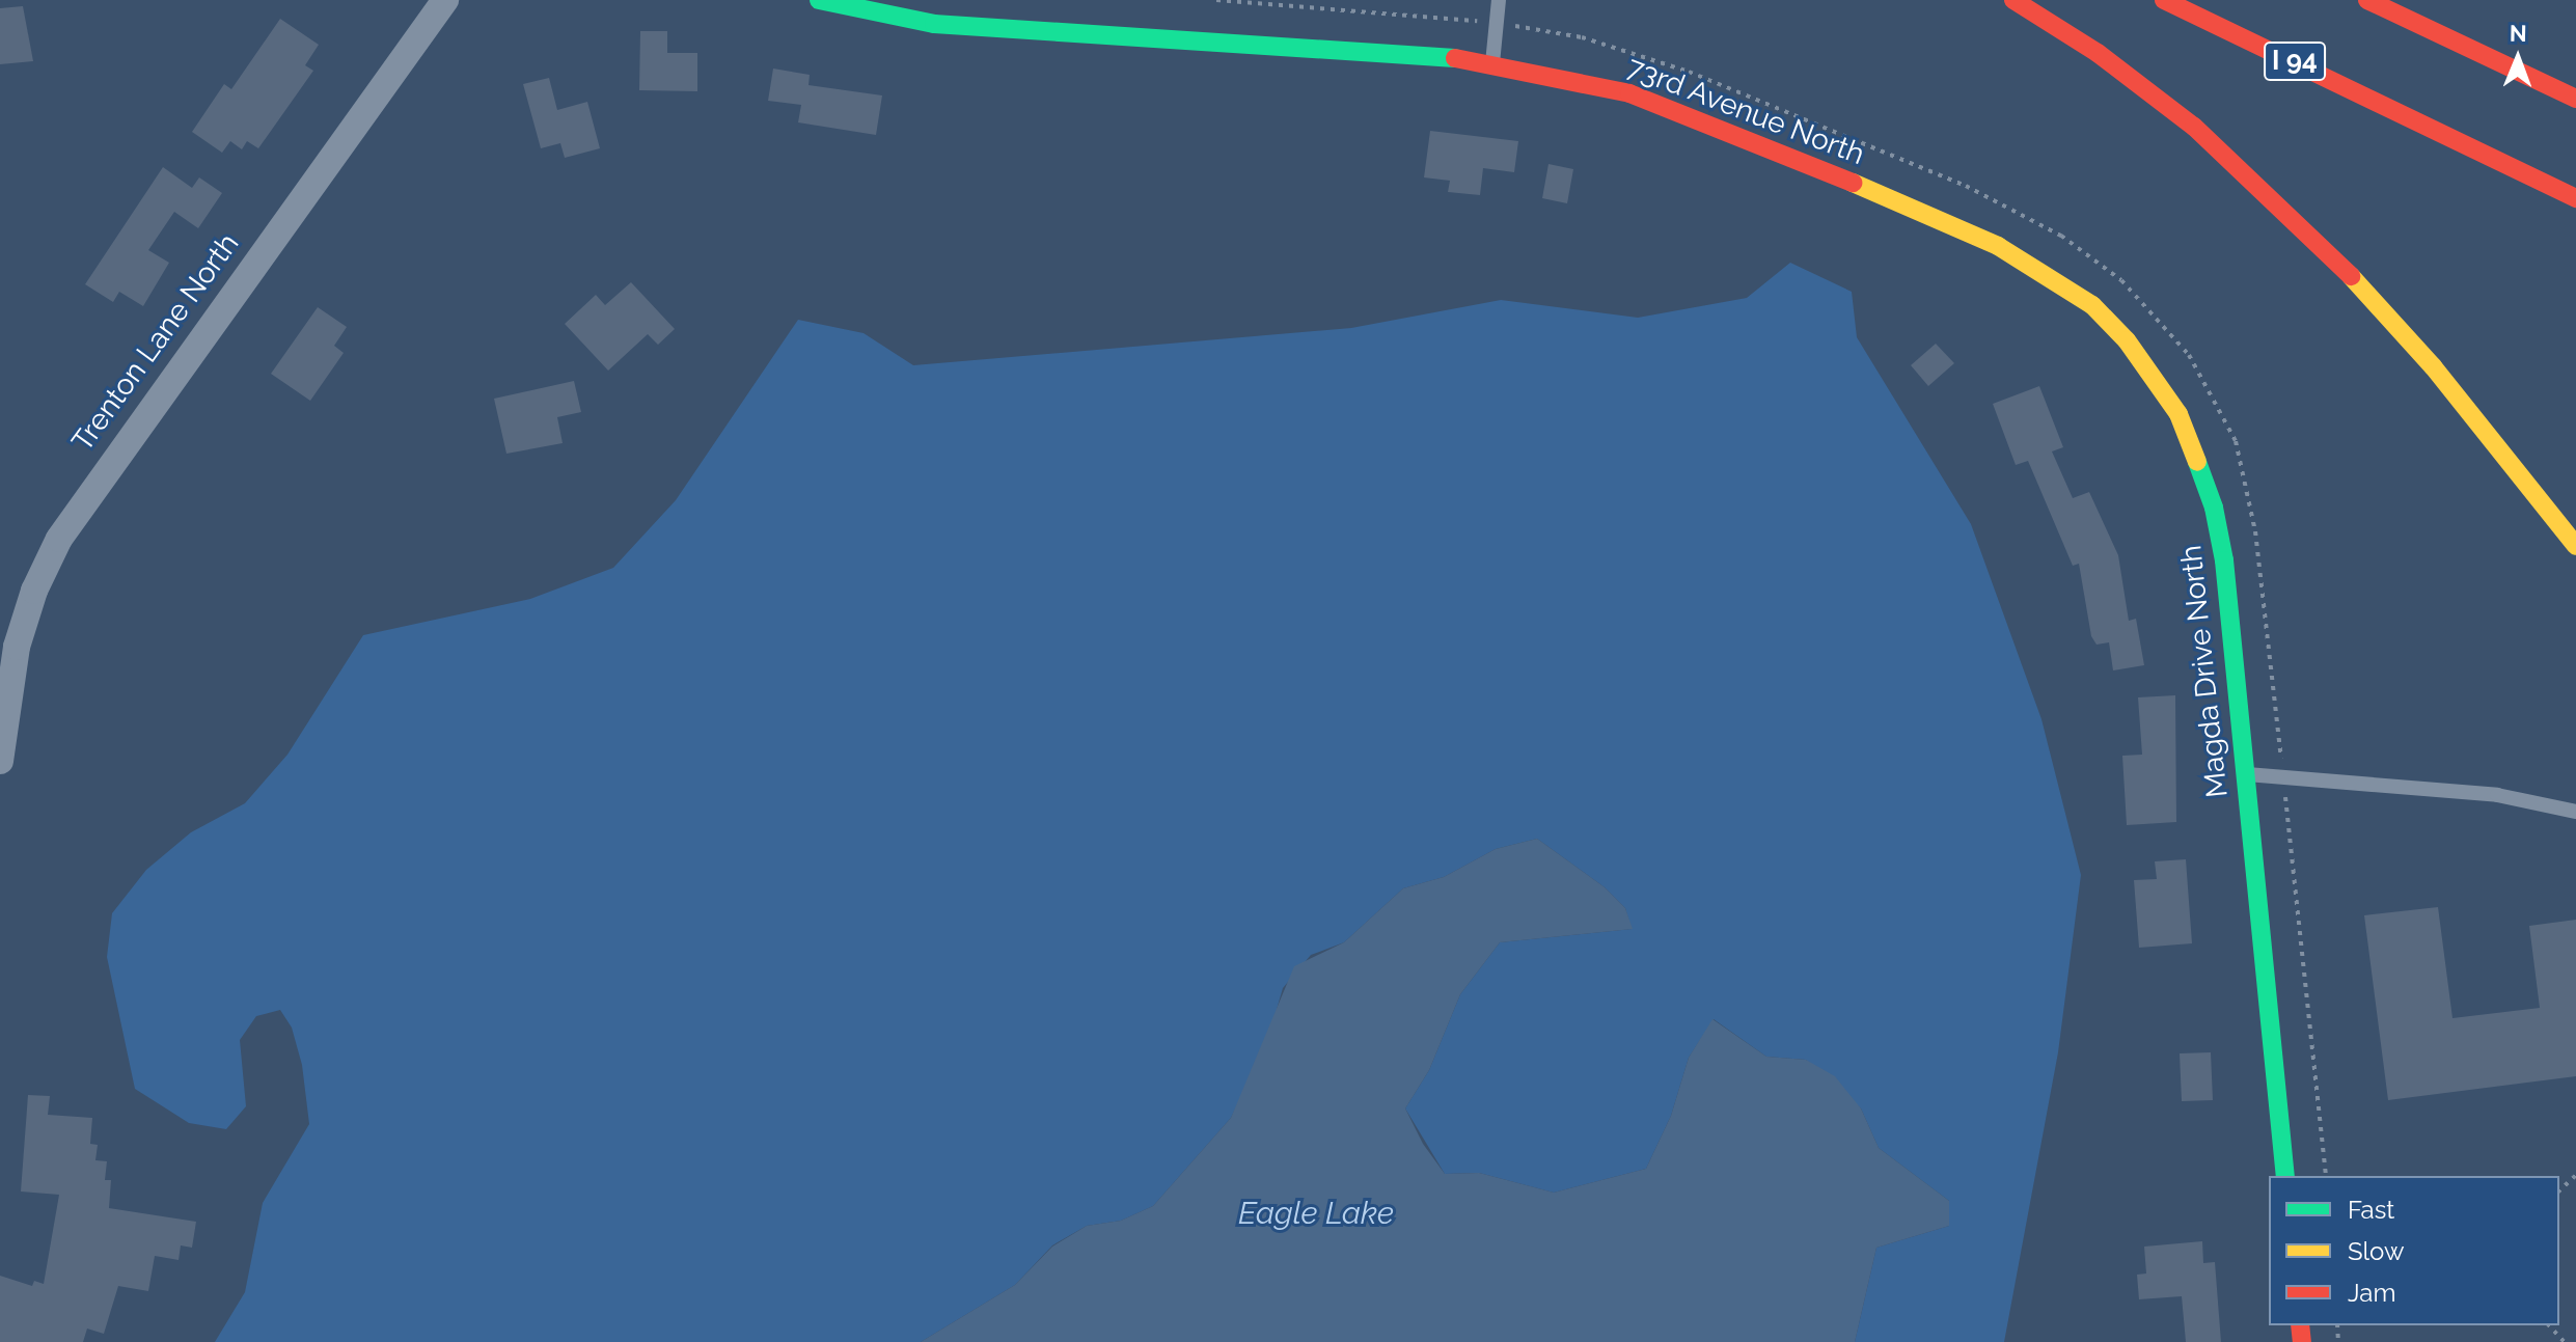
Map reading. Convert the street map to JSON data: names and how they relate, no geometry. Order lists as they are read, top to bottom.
{
  "streets": {
    "main road": ["I 94", "73rd Avenue North", "Magda Drive North"],
    "street": ["Trenton Lane North"]
  },
  "crossings": [
    ["73rd Avenue North", "Magda Drive North"]
  ],
  "water": ["Eagle Lake"],
  "legend": ["Fast", "Slow", "Jam"],
  "north": "top"
}
